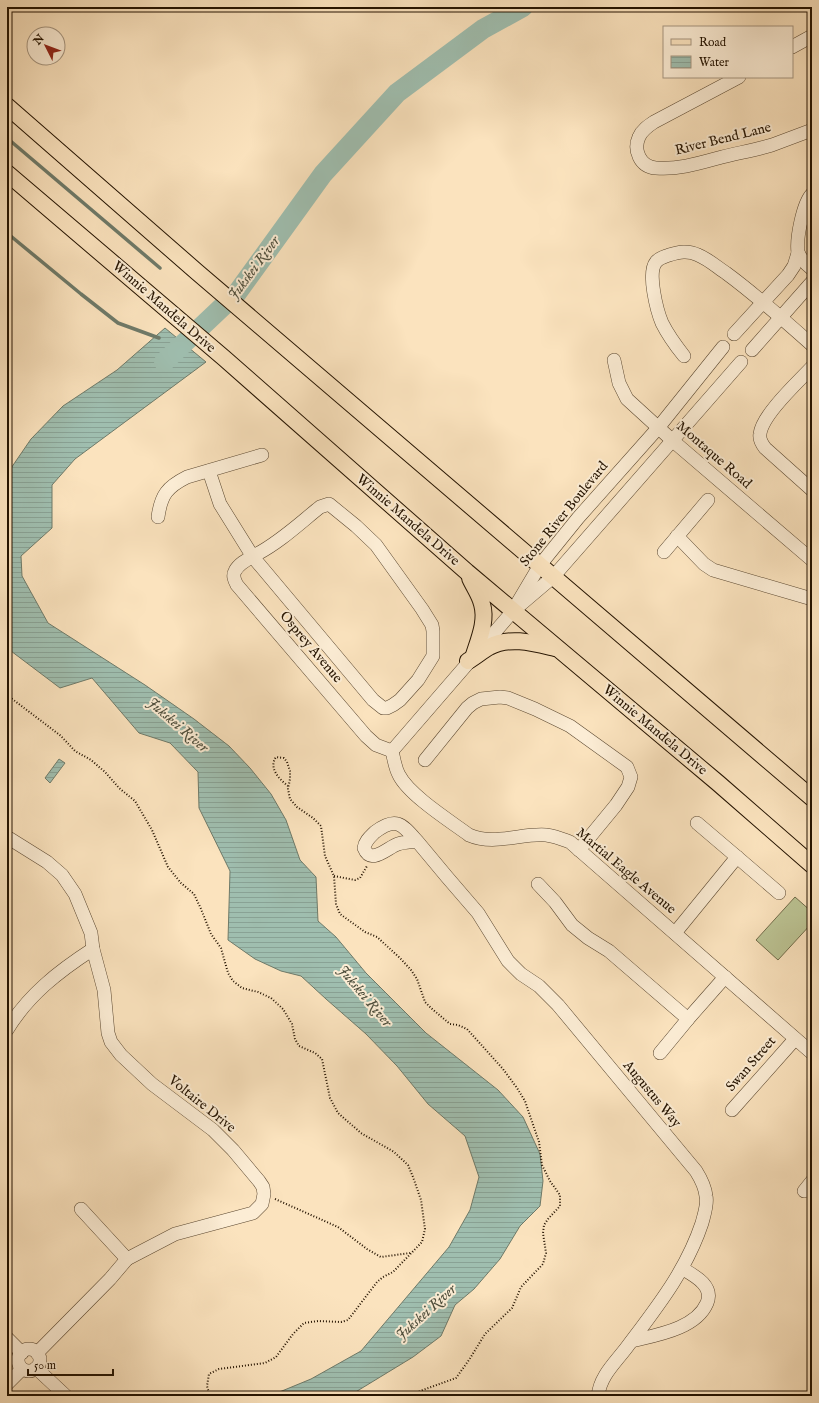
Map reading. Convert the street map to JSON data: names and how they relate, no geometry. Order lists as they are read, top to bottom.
{
  "streets": {
    "main road": ["Winnie Mandela Drive"],
    "street": [
      "River Bend Lane",
      "Montaque Road",
      "Stone River Boulevard",
      "Osprey Avenue",
      "Martial Eagle Avenue",
      "Swan Street",
      "Augustus Way",
      "Voltaire Drive"
    ]
  },
  "crossings": [
    ["Winnie Mandela Drive", "Stone River Boulevard"],
    ["Montaque Road", "Stone River Boulevard"],
    ["Osprey Avenue", "Martial Eagle Avenue"],
    ["Martial Eagle Avenue", "Swan Street"]
  ],
  "water": ["Jukskei River"],
  "legend": ["Road", "Water"],
  "scale_bar": "50 m",
  "north": "top left"
}
